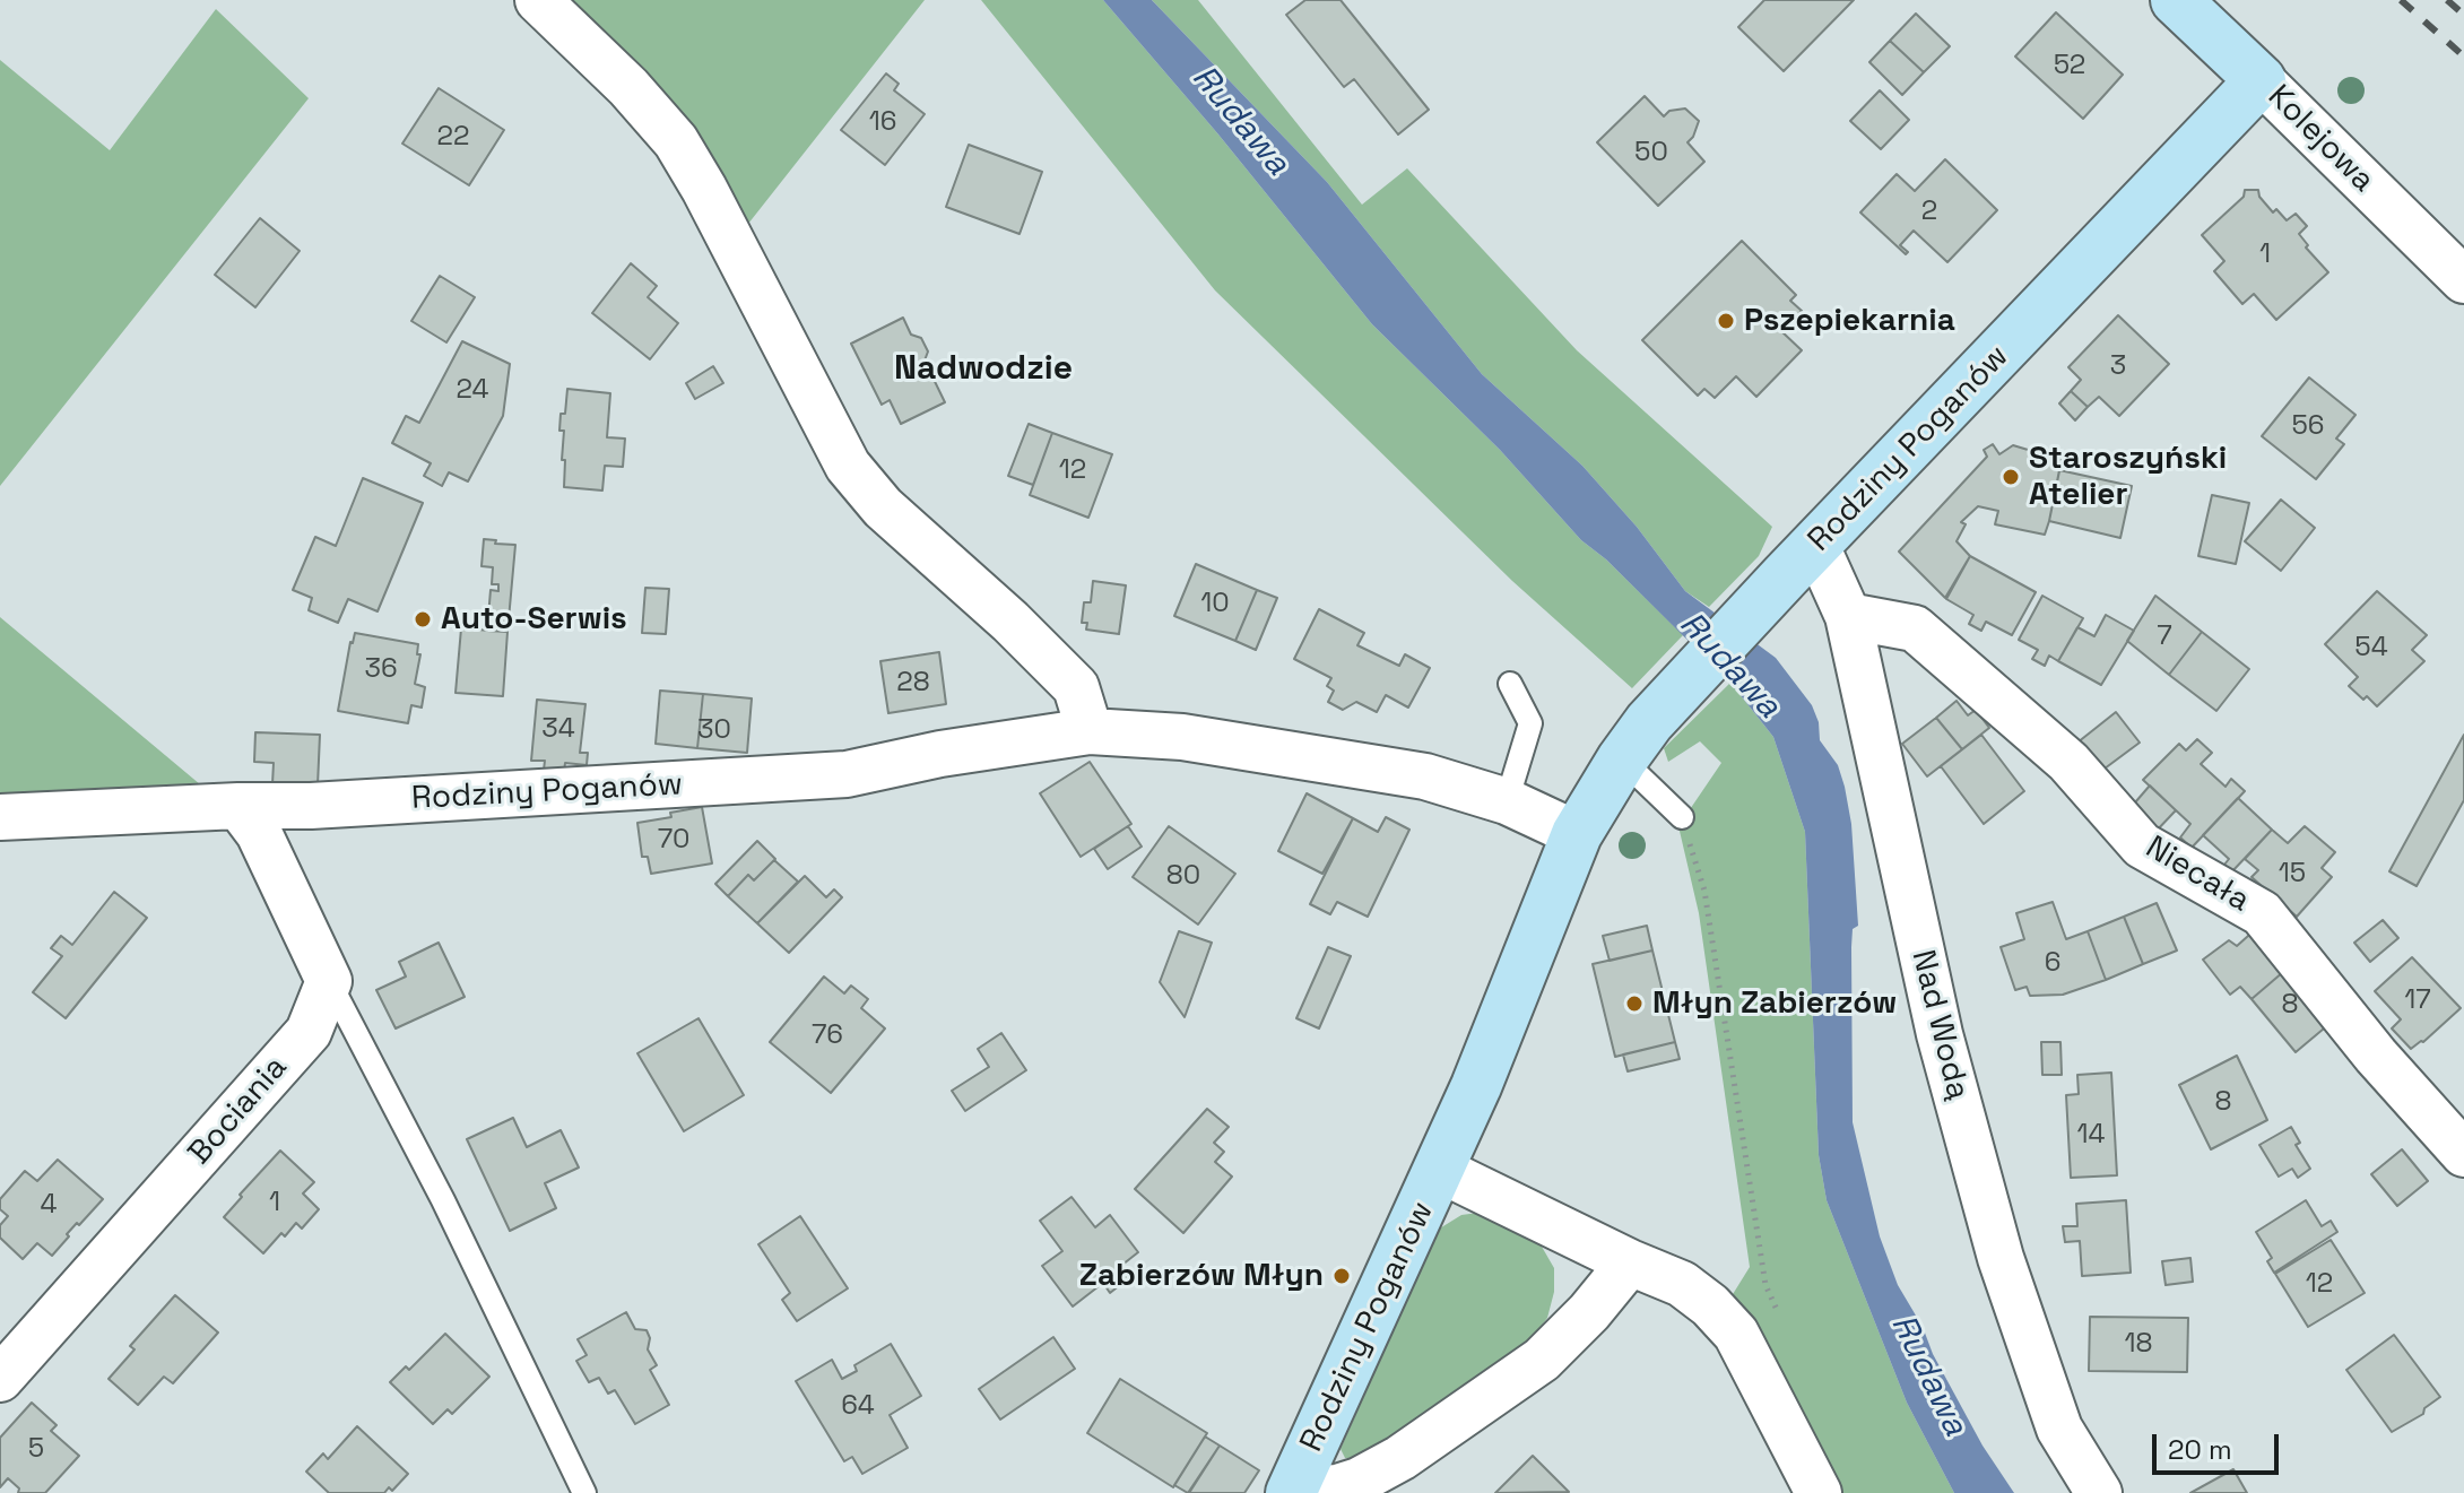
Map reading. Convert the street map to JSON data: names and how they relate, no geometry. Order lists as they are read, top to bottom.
{
  "streets": {
    "street": [
      "Kolejowa",
      "Rodziny Poganów",
      "Niecała",
      "Nad Wodą",
      "Bociania"
    ]
  },
  "crossings": [
    ["Kolejowa", "Rodziny Poganów"],
    ["Rodziny Poganów", "Nad Wodą"],
    ["Niecała", "Nad Wodą"]
  ],
  "districts": ["Nadwodzie"],
  "water": ["Rudawa"],
  "places": [
    "Pszepiekarnia",
    "Staroszyński Atelier",
    "Auto-Serwis",
    "Młyn Zabierzów",
    "Zabierzów Młyn"
  ],
  "house_numbers": [
    "52",
    "16",
    "22",
    "50",
    "2",
    "1",
    "3",
    "24",
    "56",
    "12",
    "10",
    "7",
    "54",
    "36",
    "28",
    "34",
    "30",
    "70",
    "15",
    "80",
    "6",
    "17",
    "8",
    "76",
    "8",
    "14",
    "1",
    "4",
    "12",
    "18",
    "64",
    "5"
  ],
  "scale_bar": "20 m"
}
